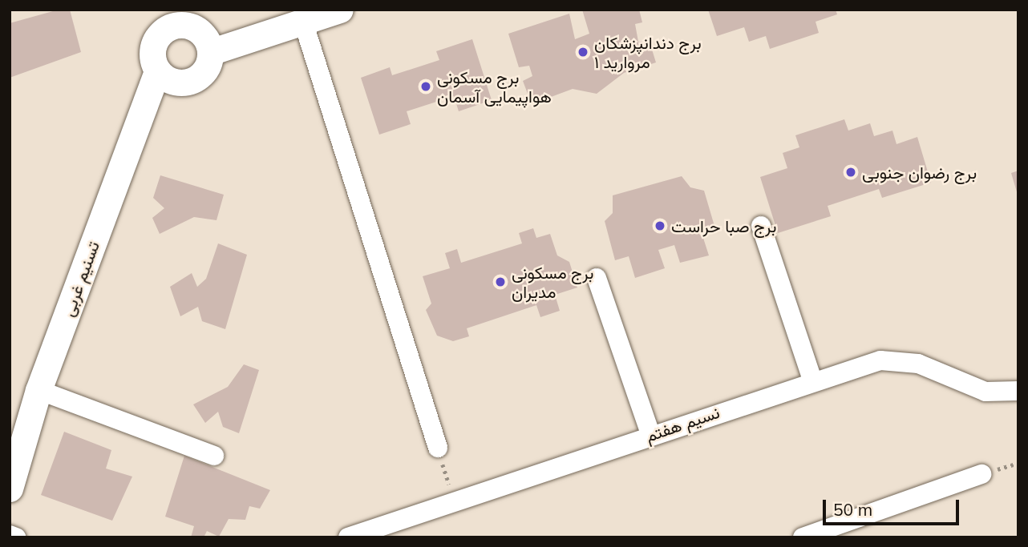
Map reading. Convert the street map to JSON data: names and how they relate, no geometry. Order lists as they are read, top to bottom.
{
  "streets": {
    "street": ["تسنیم غربی", "نسیم هفتم"]
  },
  "places": [
    "برج دندانپزشکان مروارید ۱",
    "برج مسکونی هواپیمایی آسمان",
    "برج رضوان جنوبی",
    "برج صبا حراست",
    "برج مسکونی مدیران"
  ],
  "scale_bar": "50 m"
}
